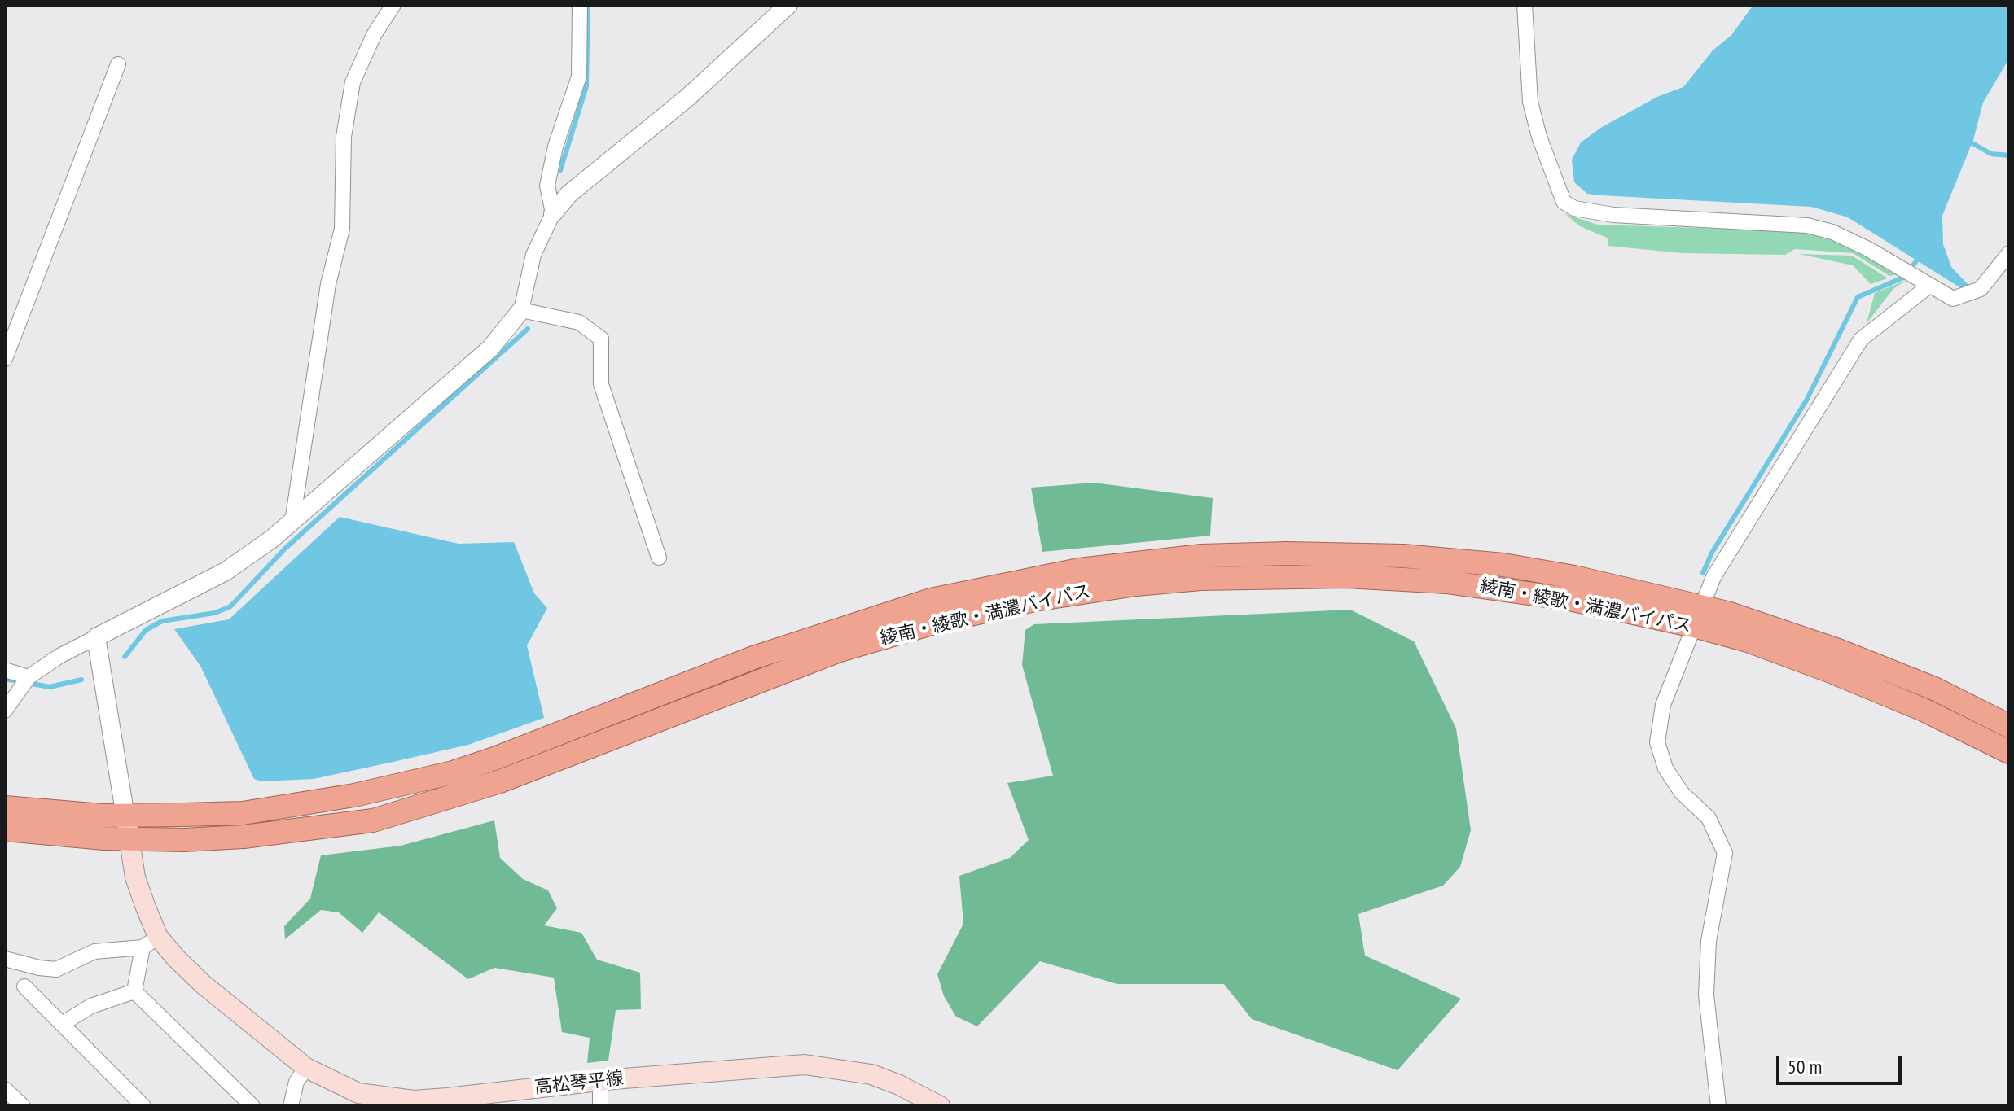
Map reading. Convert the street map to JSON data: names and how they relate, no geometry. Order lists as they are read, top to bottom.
{
  "streets": {
    "highway": ["綾南・綾歌・満濃バイパス"],
    "main road": ["高松琴平線"]
  },
  "crossings": [
    ["綾南・綾歌・満濃バイパス", "高松琴平線"]
  ],
  "scale_bar": "50 m"
}
